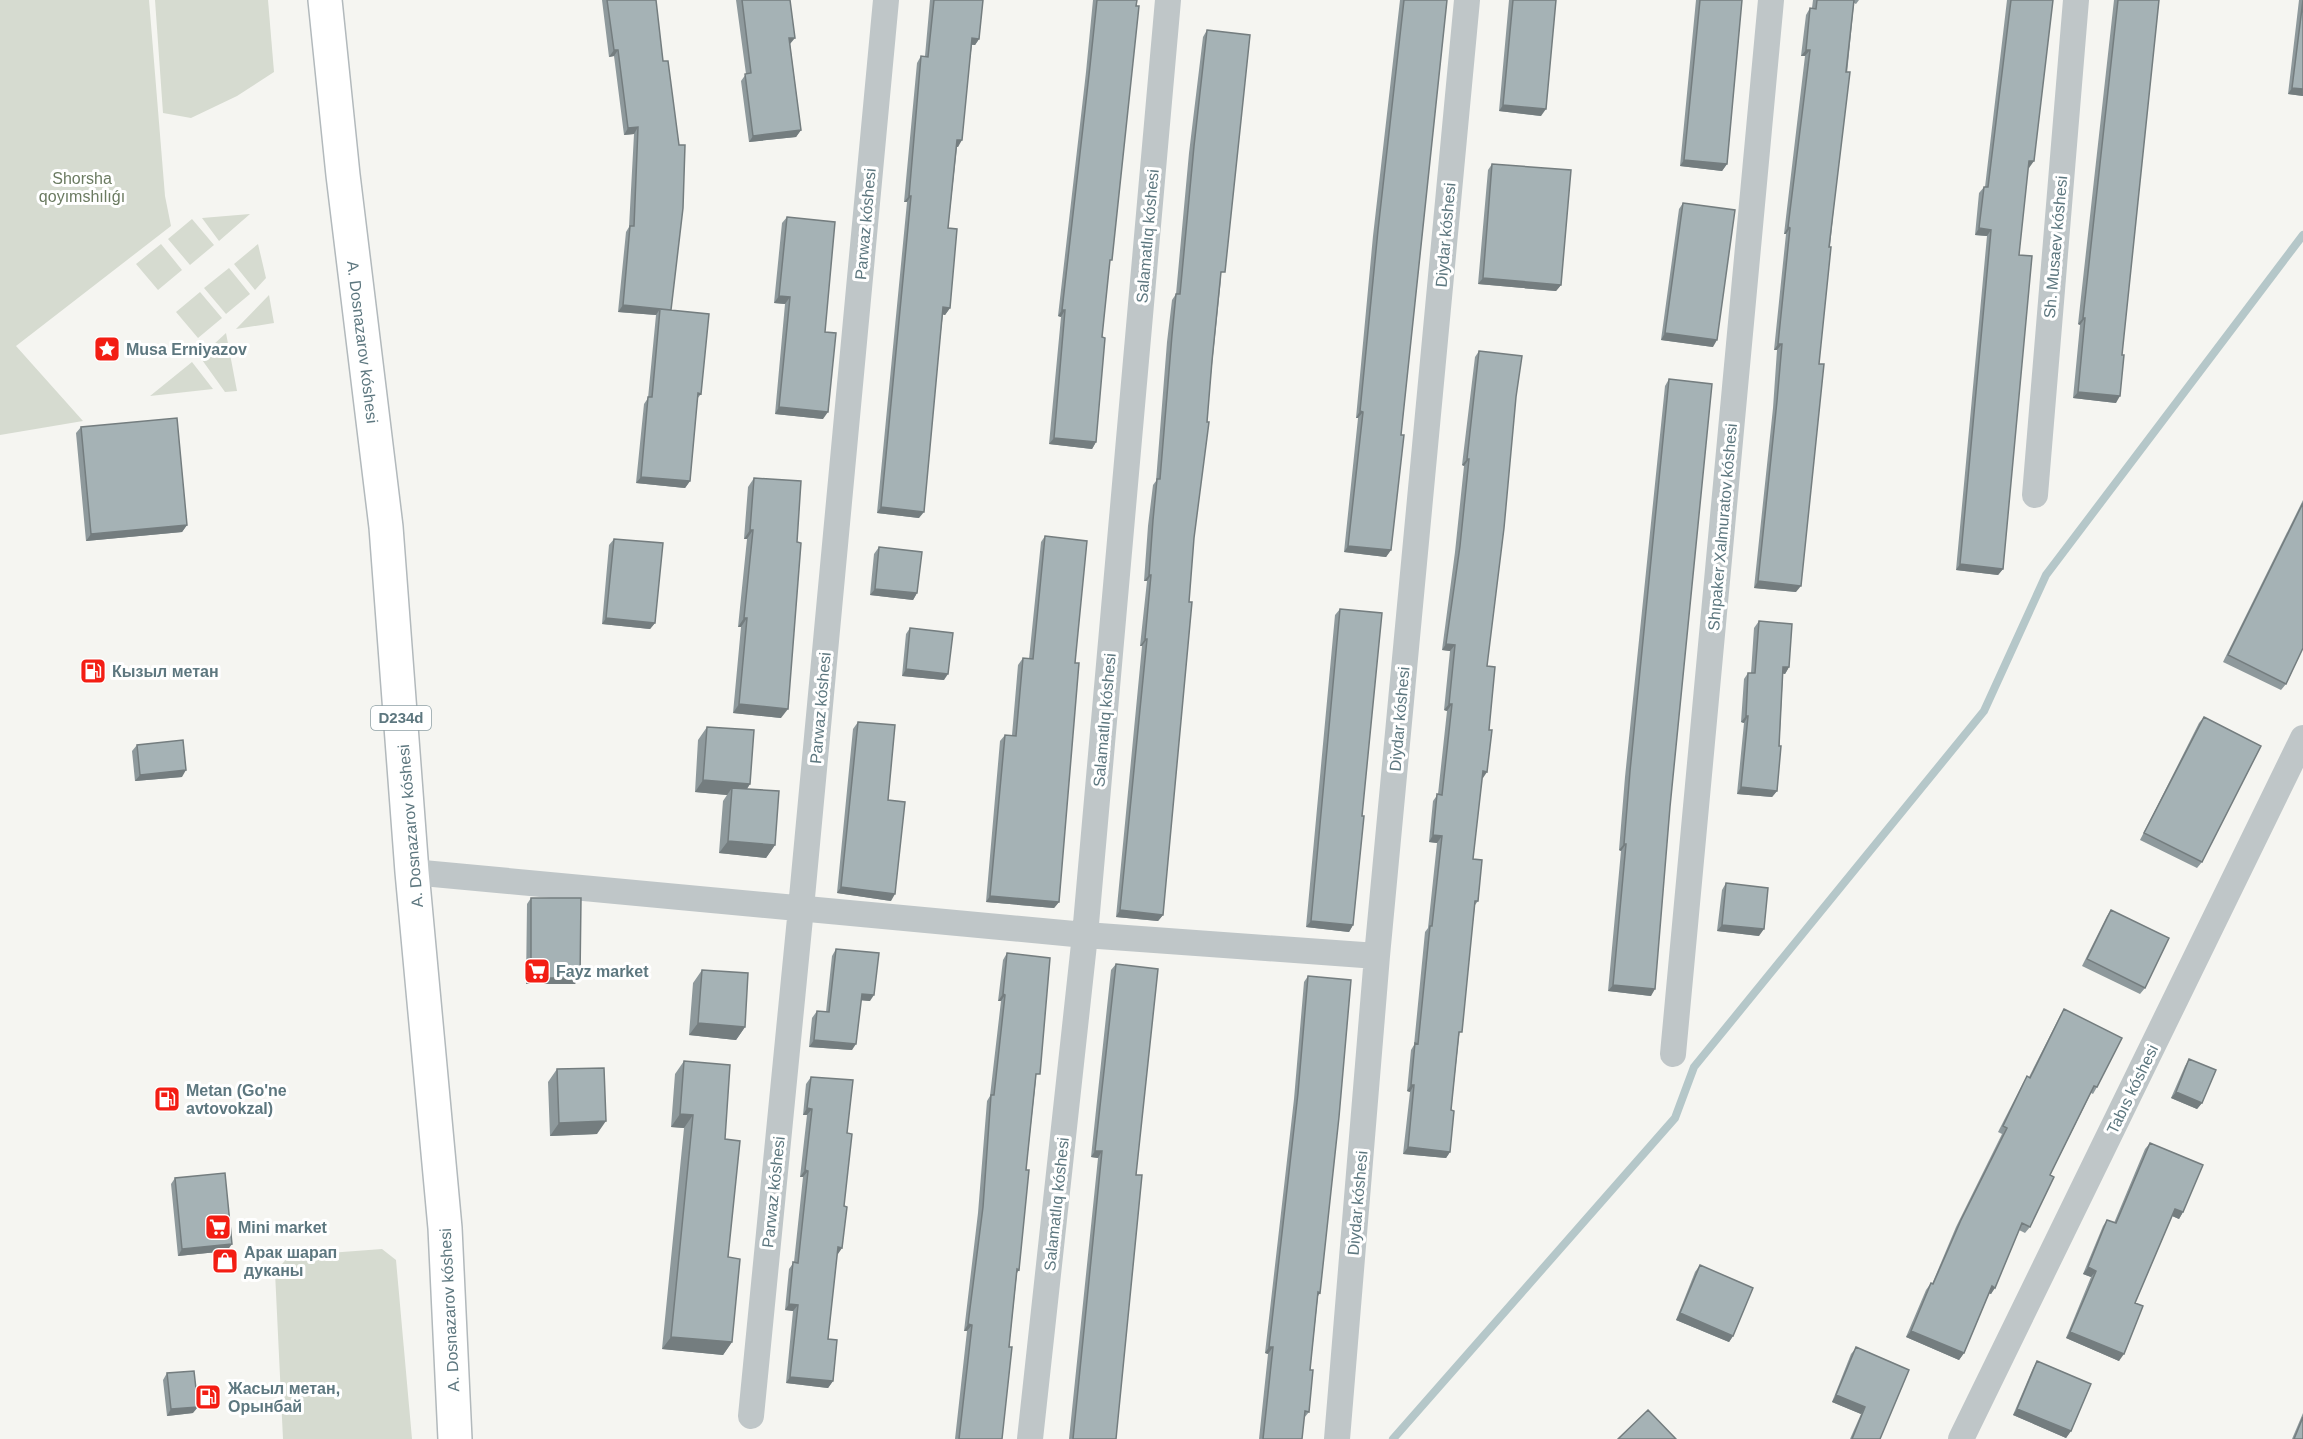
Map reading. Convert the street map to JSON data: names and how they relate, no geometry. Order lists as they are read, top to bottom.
{
  "streets": {
    "main road": ["A. Dosnazarov kóshesi", "D234d"],
    "street": [
      "Parwaz kóshesi",
      "Diydar kóshesi",
      "Salamatlıq kóshesi",
      "Sh. Musaev kóshesi",
      "Shıpaker Xalmuratov kóshesi",
      "Tabıs kóshesi"
    ]
  },
  "parks": ["Shorsha qoyımshılıǵı"],
  "places": {
    "place": ["Musa Erniyazov"],
    "fuel station": ["Кызыл метан", "Metan (Go'ne avtovokzal)", "Жасыл метан, Орынбай"],
    "supermarket": ["Fayz market", "Mini market"],
    "shop": ["Арак шарап дуканы"]
  }
}
